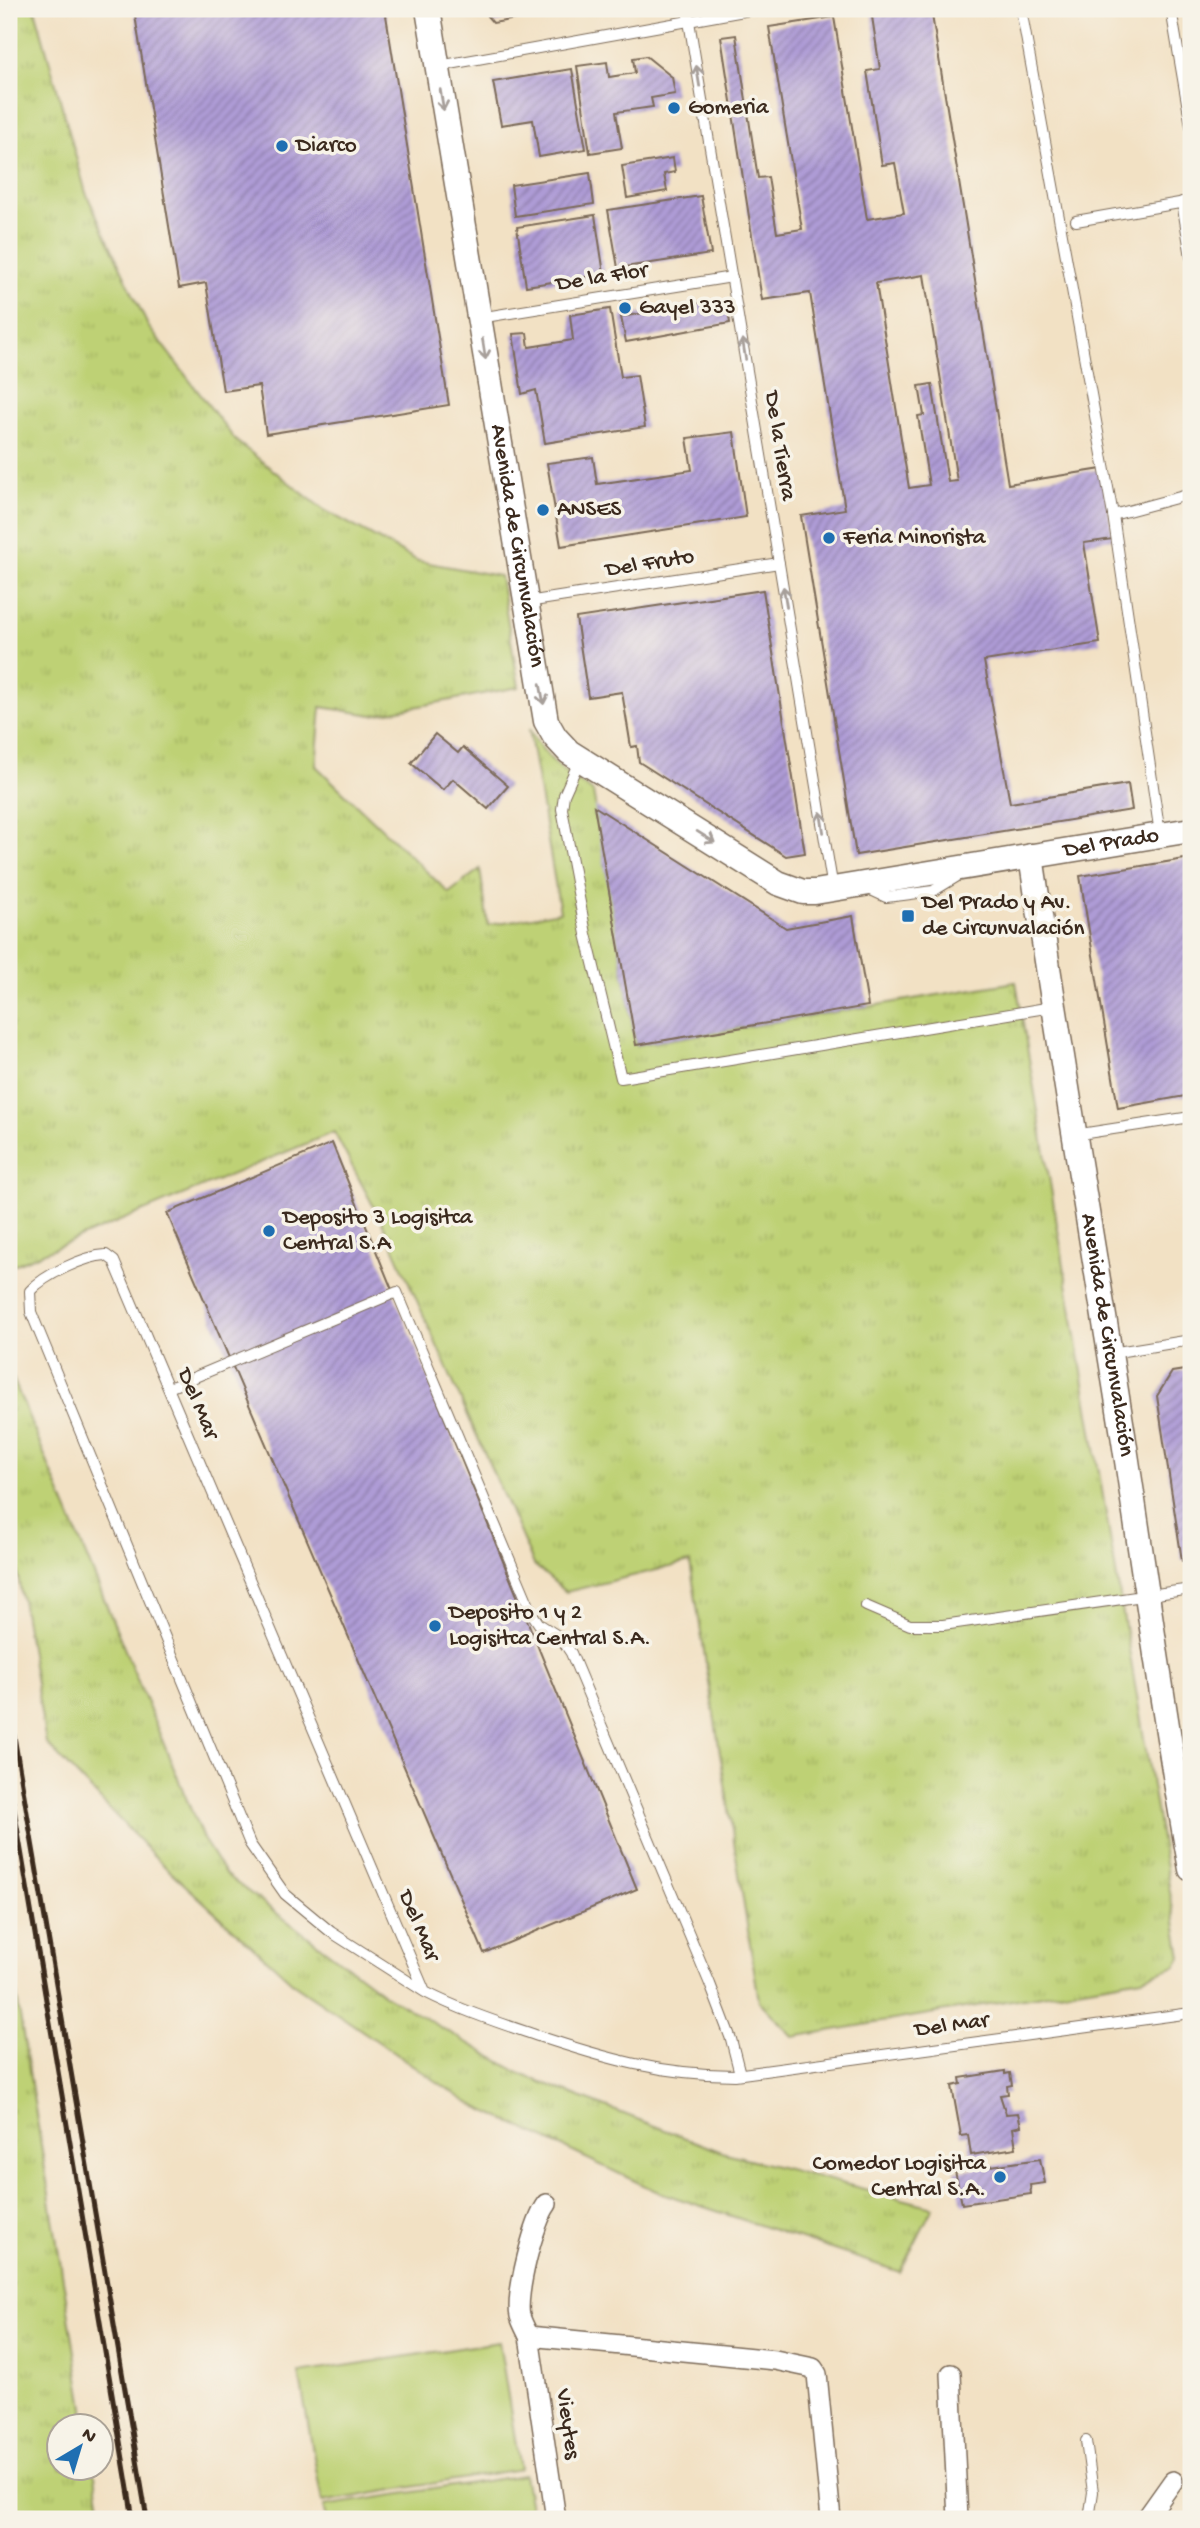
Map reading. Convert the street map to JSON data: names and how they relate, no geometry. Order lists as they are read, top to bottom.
{
  "streets": {
    "street": ["Avenida de Circunvalación", "Del Prado", "Vieytes"],
    "lane": [
      "De la Flor",
      "De la Tierra",
      "Del Fruto",
      "Del Mar"
    ]
  },
  "crossings": [
    ["De la Flor", "De la Tierra"],
    ["De la Flor", "Avenida de Circunvalación"],
    ["De la Tierra", "Avenida de Circunvalación"],
    ["De la Tierra", "Del Fruto"],
    ["Avenida de Circunvalación", "Del Fruto"],
    ["Avenida de Circunvalación", "Del Prado"]
  ],
  "one_way": ["De la Tierra", "Avenida de Circunvalación"],
  "places": {
    "other": [
      "Gomeria",
      "Diarco",
      "Gayel 333",
      "ANSES",
      "Feria Minorista",
      "Deposito 3 Logisitca Central S.A",
      "Deposito 1 y 2 Logisitca Central S.A.",
      "Comedor Logisitca Central S.A."
    ],
    "transit": ["Del Prado y Av. de Circunvalación"]
  },
  "north": "top right"
}
